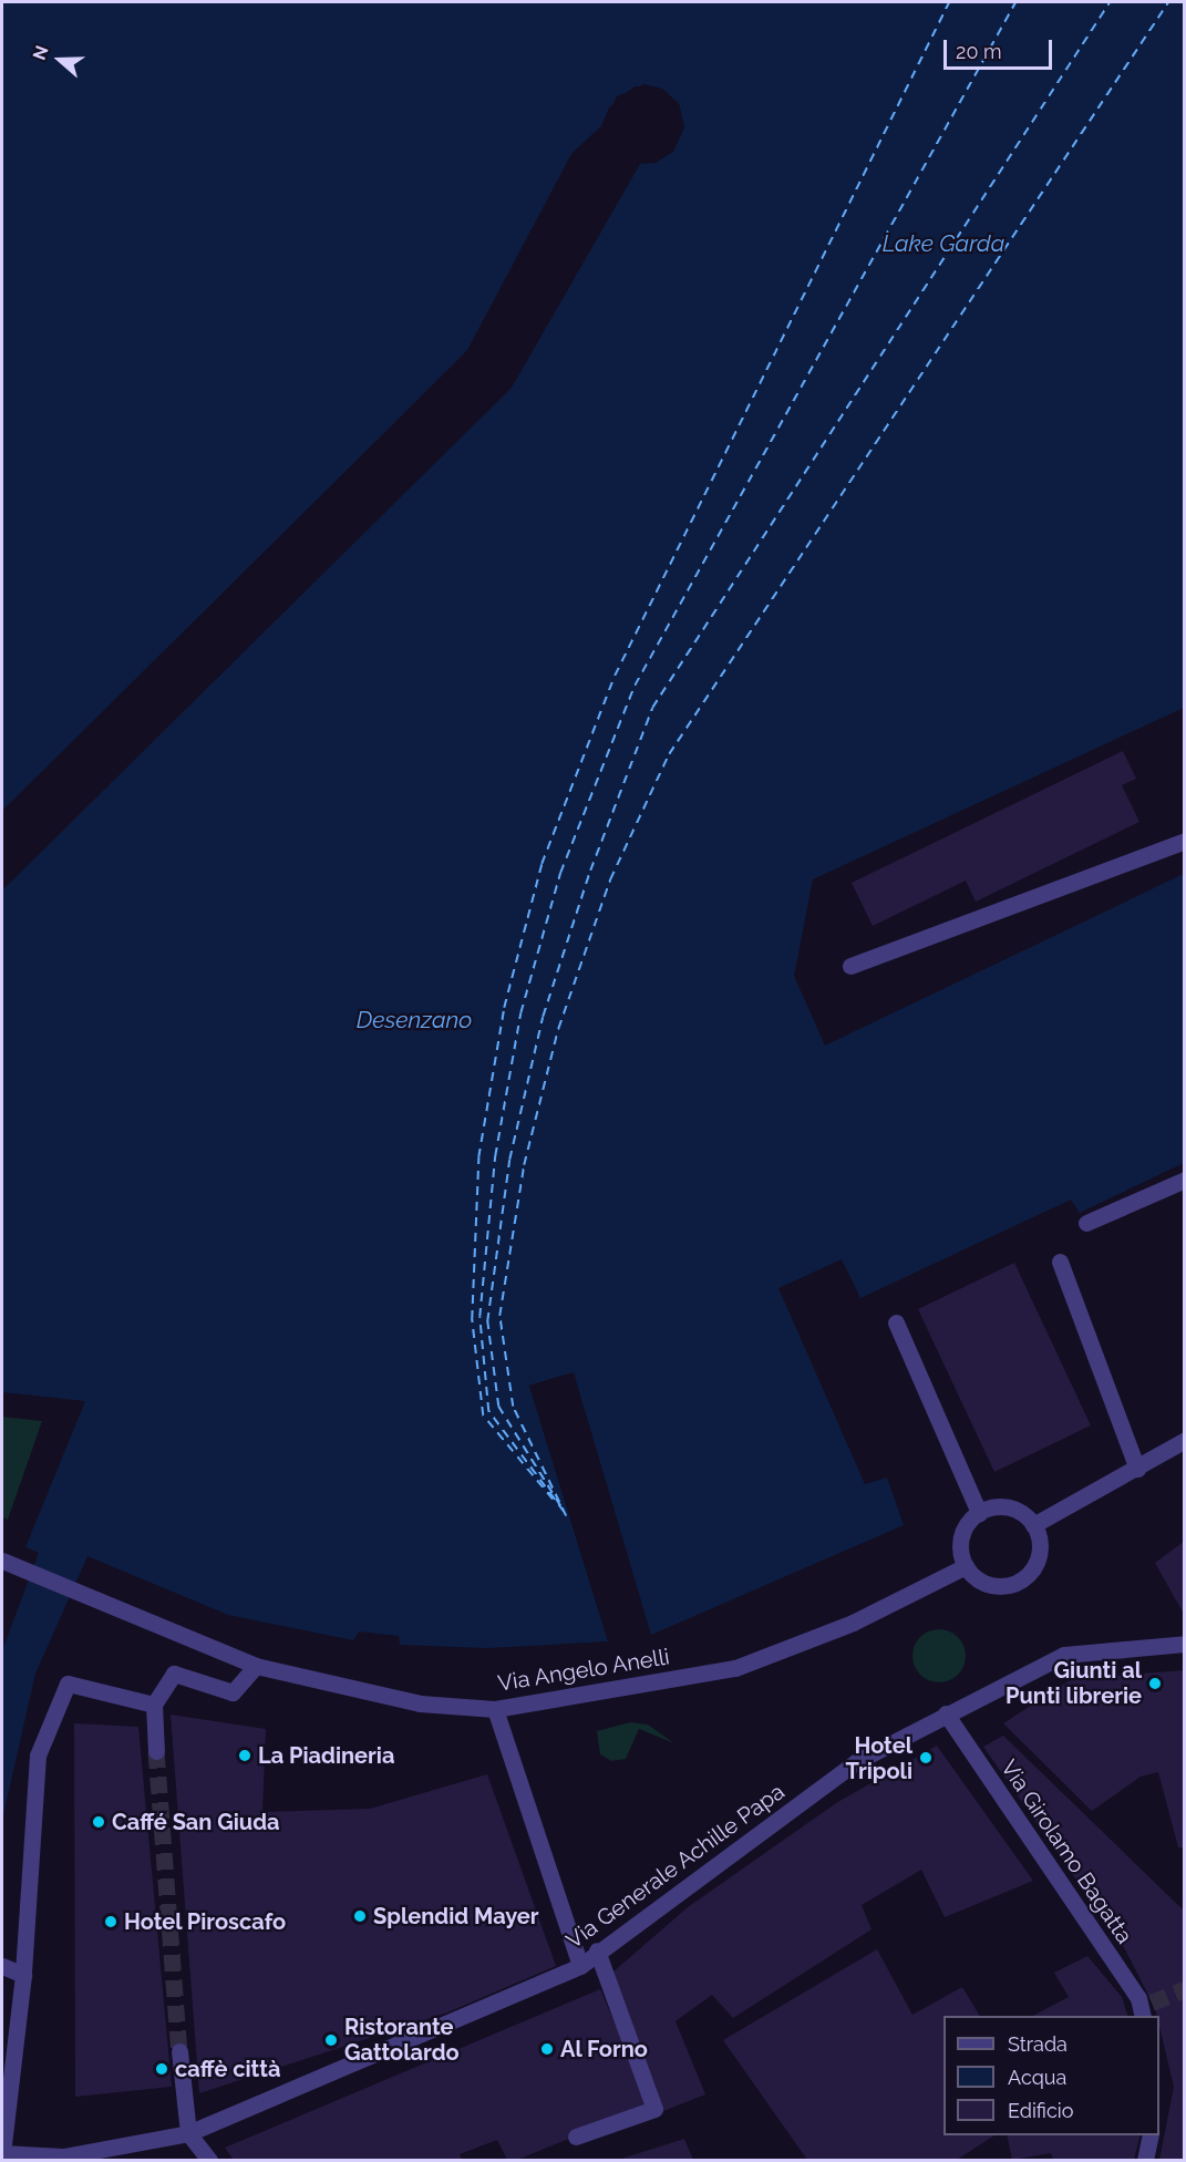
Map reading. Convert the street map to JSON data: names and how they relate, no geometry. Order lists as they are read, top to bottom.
{
  "streets": {
    "street": ["Via Angelo Anelli", "Via Girolamo Bagatta", "Via Generale Achille Papa"]
  },
  "crossings": [
    ["Via Girolamo Bagatta", "Via Generale Achille Papa"]
  ],
  "water": ["Lake Garda", "Desenzano"],
  "places": [
    "Giunti al Punti librerie",
    "La Piadineria",
    "Hotel Tripoli",
    "Caffé San Giuda",
    "Splendid Mayer",
    "Hotel Piroscafo",
    "Ristorante Gattolardo",
    "Al Forno",
    "caffè città"
  ],
  "legend": ["Strada", "Acqua", "Edificio"],
  "scale_bar": "20 m",
  "north": "left"
}
